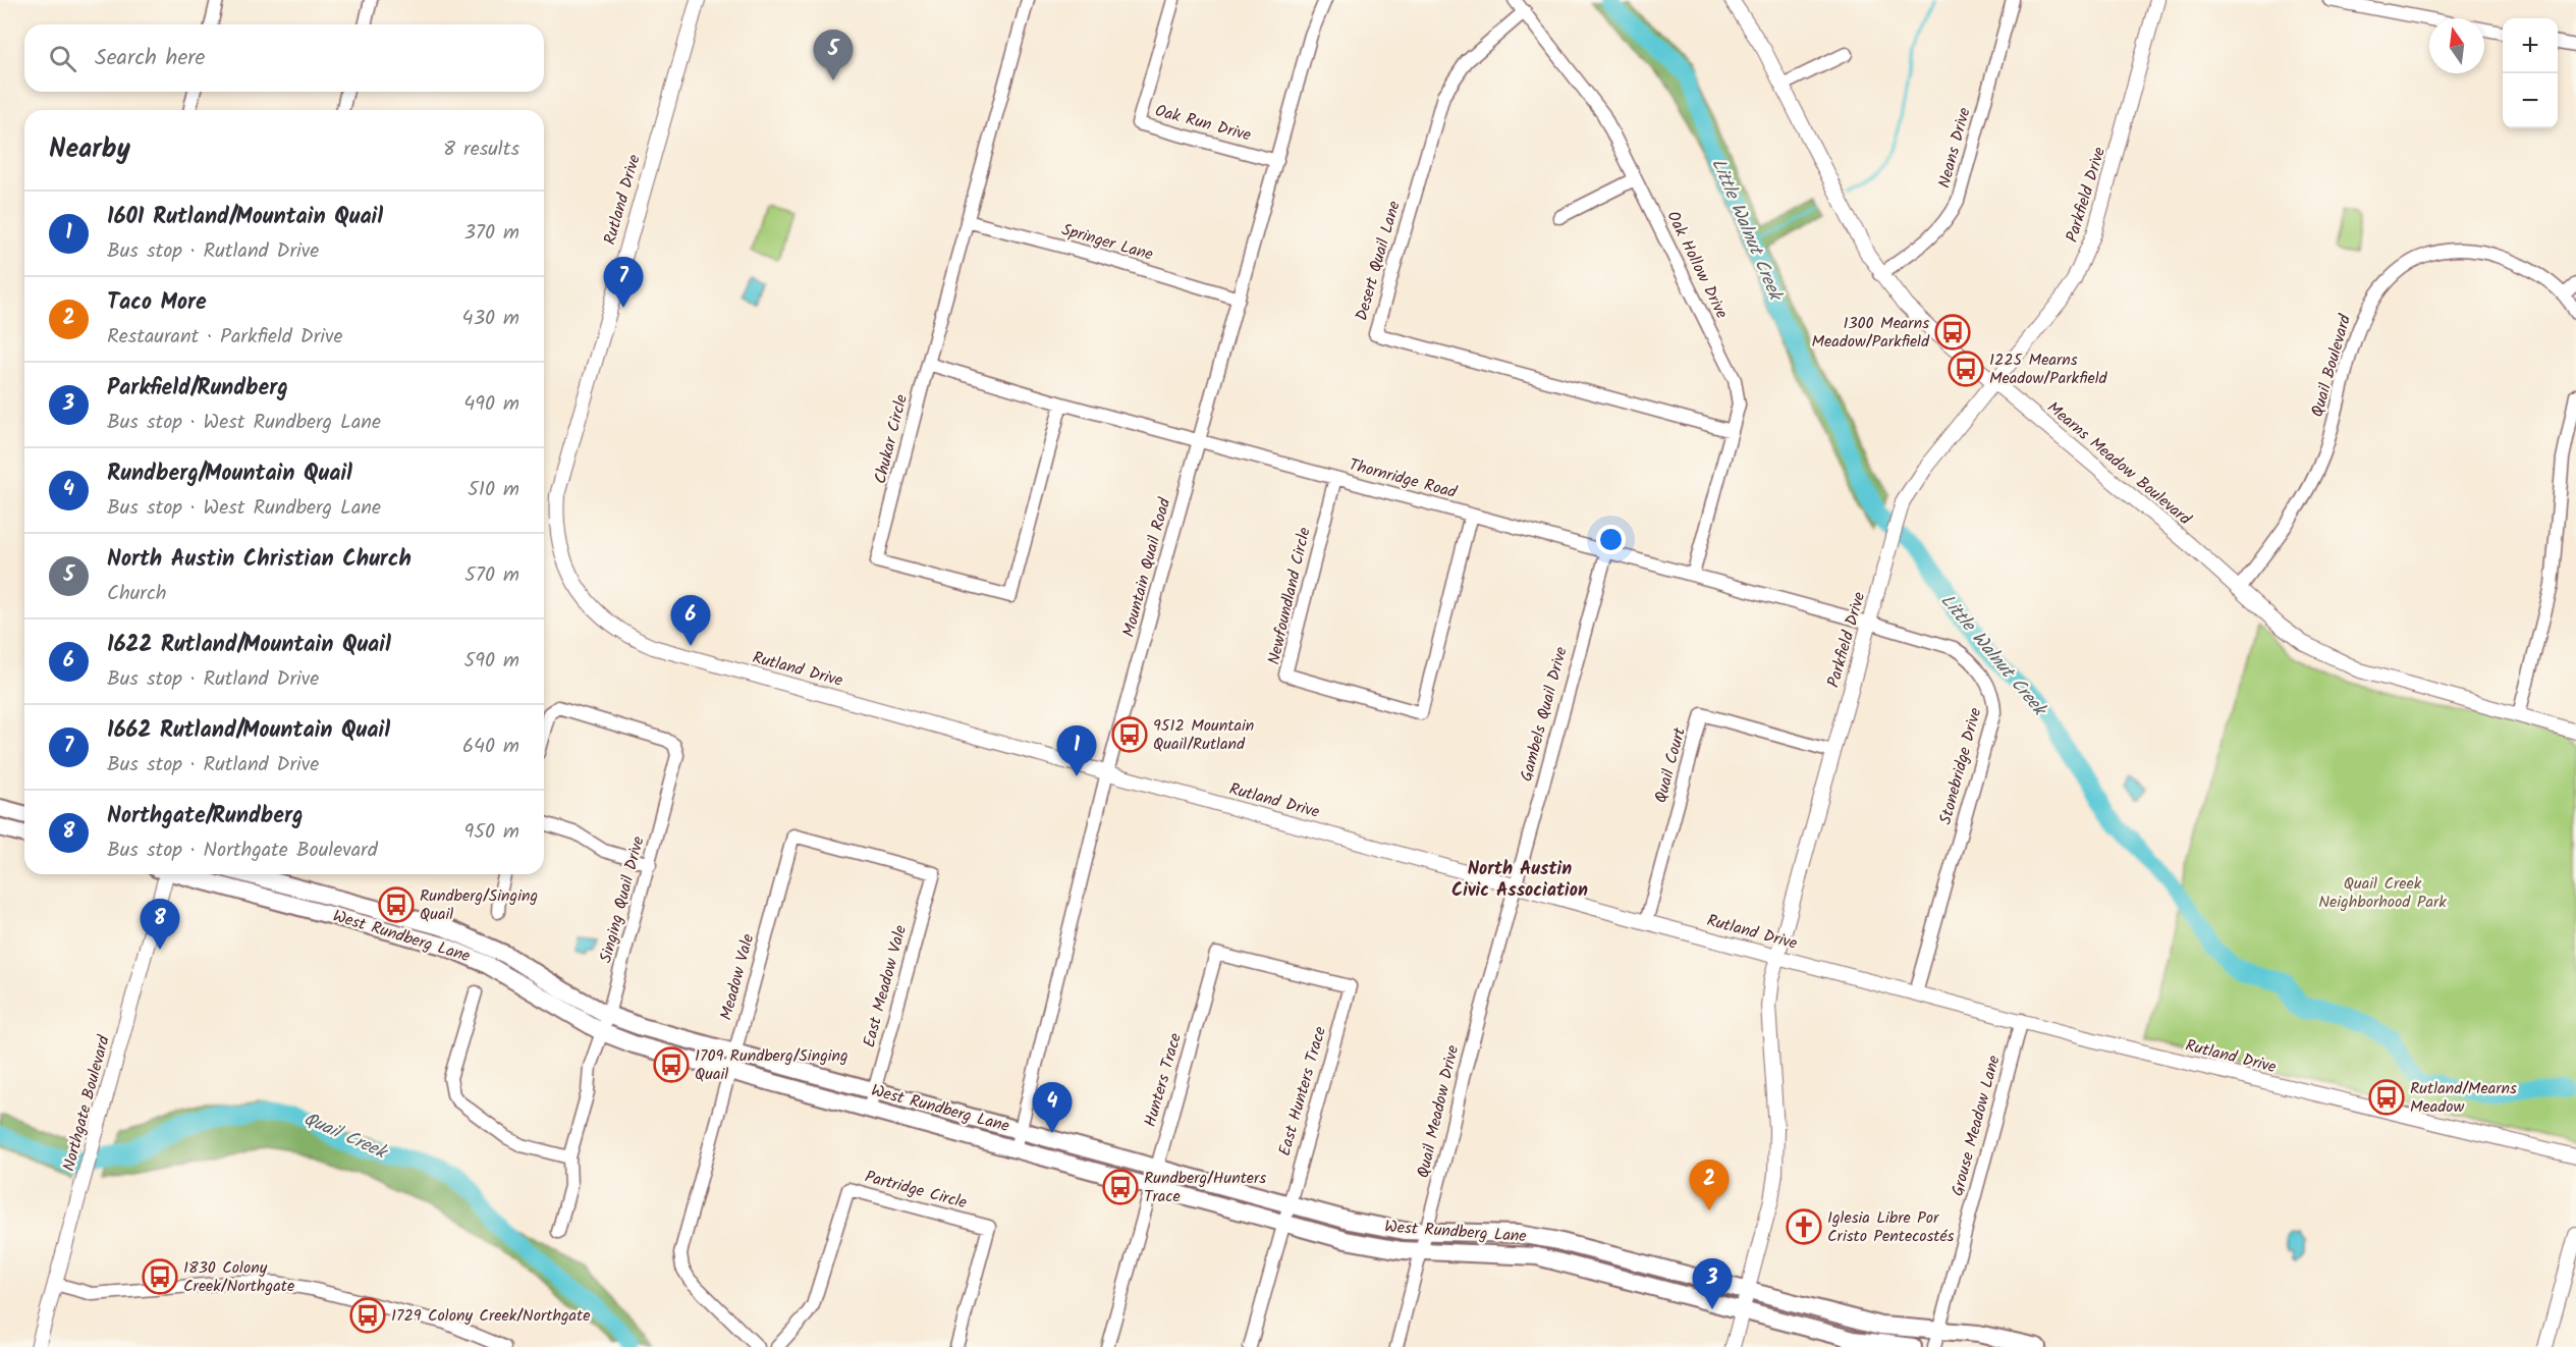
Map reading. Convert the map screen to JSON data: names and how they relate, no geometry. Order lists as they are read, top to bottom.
{
  "streets": {
    "main road": ["West Rundberg Lane"],
    "street": [
      "Oak Run Drive",
      "Neans Drive",
      "Parkfield Drive",
      "Rutland Drive",
      "Springer Lane",
      "Desert Quail Lane",
      "Oak Hollow Drive",
      "Quail Boulevard",
      "Chukar Circle",
      "Mearns Meadow Boulevard",
      "Thornridge Road",
      "Mountain Quail Road",
      "Newfoundland Circle",
      "Gambels Quail Drive",
      "Quail Court",
      "Stonebridge Drive",
      "Singing Quail Drive",
      "Meadow Vale",
      "East Meadow Vale",
      "Hunters Trace",
      "East Hunters Trace",
      "Northgate Boulevard",
      "Quail Meadow Drive",
      "Grouse Meadow Lane",
      "Partridge Circle"
    ]
  },
  "crossings": [
    ["Oak Run Drive", "Mountain Quail Road"],
    ["Neans Drive", "Mearns Meadow Boulevard"],
    ["Parkfield Drive", "Rutland Drive"],
    ["Parkfield Drive", "Mearns Meadow Boulevard"],
    ["Parkfield Drive", "Thornridge Road"],
    ["Parkfield Drive", "Quail Court"],
    ["Parkfield Drive", "Stonebridge Drive"],
    ["Parkfield Drive", "West Rundberg Lane"],
    ["Rutland Drive", "Mountain Quail Road"],
    ["Rutland Drive", "Gambels Quail Drive"],
    ["Rutland Drive", "Quail Court"],
    ["Rutland Drive", "Stonebridge Drive"],
    ["Rutland Drive", "Quail Meadow Drive"],
    ["Rutland Drive", "Grouse Meadow Lane"],
    ["Springer Lane", "Chukar Circle"],
    ["Springer Lane", "Mountain Quail Road"],
    ["Desert Quail Lane", "Oak Hollow Drive"],
    ["Oak Hollow Drive", "Thornridge Road"],
    ["Quail Boulevard", "Mearns Meadow Boulevard"],
    ["Chukar Circle", "Thornridge Road"],
    ["Thornridge Road", "Mountain Quail Road"],
    ["Thornridge Road", "Newfoundland Circle"],
    ["Thornridge Road", "Gambels Quail Drive"],
    ["Thornridge Road", "Stonebridge Drive"],
    ["Mountain Quail Road", "West Rundberg Lane"],
    ["Gambels Quail Drive", "Quail Meadow Drive"],
    ["Singing Quail Drive", "West Rundberg Lane"],
    ["West Rundberg Lane", "Meadow Vale"],
    ["West Rundberg Lane", "East Meadow Vale"],
    ["West Rundberg Lane", "Hunters Trace"],
    ["West Rundberg Lane", "East Hunters Trace"],
    ["West Rundberg Lane", "Quail Meadow Drive"],
    ["West Rundberg Lane", "Grouse Meadow Lane"],
    ["Meadow Vale", "East Meadow Vale"],
    ["Hunters Trace", "East Hunters Trace"]
  ],
  "districts": ["North Austin Civic Association"],
  "water": ["Little Walnut Creek", "Quail Creek"],
  "parks": ["Quail Creek Neighborhood Park"],
  "places": {
    "bus stop": [
      "1300 Mearns Meadow/Parkfield",
      "1225 Mearns Meadow/Parkfield",
      "9512 Mountain Quail/Rutland",
      "Rundberg/Singing Quail",
      "1709 Rundberg/Singing Quail",
      "Rutland/Mearns Meadow",
      "Rundberg/Hunters Trace",
      "1830 Colony Creek/Northgate",
      "1729 Colony Creek/Northgate"
    ],
    "church": ["Iglesia Libre Por Cristo Pentecostés"]
  },
  "north": "top",
  "page": {
    "map_buttons": ["+", "−"],
    "search": "Search here",
    "pins": [
      "5",
      "7",
      "6",
      "1",
      "8",
      "4",
      "2",
      "3"
    ],
    "heading": ["Nearby", "8 results"],
    "list": [
      {
        "mark": "1",
        "name": "1601 Rutland/Mountain Quail",
        "note": "Bus stop · Rutland Drive",
        "value": "370 m"
      },
      {
        "mark": "2",
        "name": "Taco More",
        "note": "Restaurant · Parkfield Drive",
        "value": "430 m"
      },
      {
        "mark": "3",
        "name": "Parkfield/Rundberg",
        "note": "Bus stop · West Rundberg Lane",
        "value": "490 m"
      },
      {
        "mark": "4",
        "name": "Rundberg/Mountain Quail",
        "note": "Bus stop · West Rundberg Lane",
        "value": "510 m"
      },
      {
        "mark": "5",
        "name": "North Austin Christian Church",
        "note": "Church",
        "value": "570 m"
      },
      {
        "mark": "6",
        "name": "1622 Rutland/Mountain Quail",
        "note": "Bus stop · Rutland Drive",
        "value": "590 m"
      },
      {
        "mark": "7",
        "name": "1662 Rutland/Mountain Quail",
        "note": "Bus stop · Rutland Drive",
        "value": "640 m"
      },
      {
        "mark": "8",
        "name": "Northgate/Rundberg",
        "note": "Bus stop · Northgate Boulevard",
        "value": "950 m"
      }
    ]
  }
}
